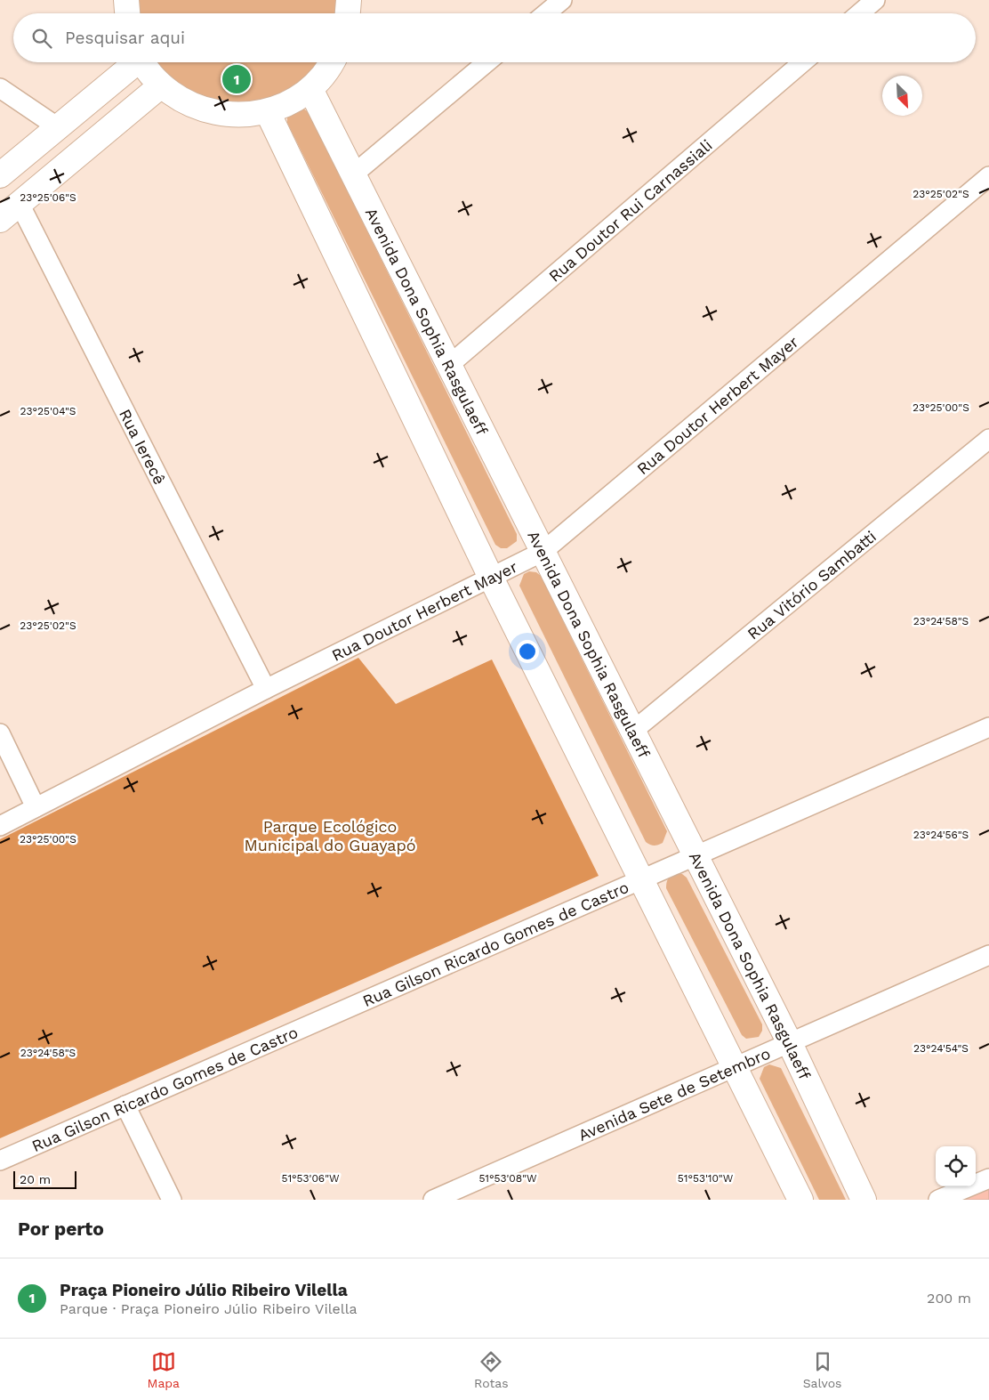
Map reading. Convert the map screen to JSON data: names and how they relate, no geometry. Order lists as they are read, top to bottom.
{
  "streets": {
    "street": [
      "Rua Doutor Rui Carnassiali",
      "Avenida Dona Sophia Rasgulaeff",
      "Rua Doutor Herbert Mayer",
      "Rua Ierecê",
      "Rua Vitório Sambatti",
      "Rua Gilson Ricardo Gomes de Castro",
      "Avenida Sete de Setembro"
    ]
  },
  "crossings": [
    ["Rua Doutor Rui Carnassiali", "Avenida Dona Sophia Rasgulaeff"],
    ["Avenida Dona Sophia Rasgulaeff", "Rua Doutor Herbert Mayer"],
    ["Avenida Dona Sophia Rasgulaeff", "Rua Vitório Sambatti"],
    ["Avenida Dona Sophia Rasgulaeff", "Rua Gilson Ricardo Gomes de Castro"],
    ["Avenida Dona Sophia Rasgulaeff", "Avenida Sete de Setembro"],
    ["Rua Doutor Herbert Mayer", "Rua Ierecê"]
  ],
  "parks": ["Parque Ecológico Municipal do Guayapó"],
  "scale_bar": "20 m",
  "north": "bottom right",
  "page": {
    "search": "Pesquisar aqui",
    "pins": "1",
    "scale": "20 m",
    "heading": "Por perto",
    "list": [
      {
        "mark": "1",
        "name": "Praça Pioneiro Júlio Ribeiro Vilella",
        "note": "Parque · Praça Pioneiro Júlio Ribeiro Vilella",
        "value": "200 m"
      }
    ],
    "nav": ["Mapa", "Rotas", "Salvos"]
  },
  "coordinates": [
    "23°25'02\"S",
    "23°25'06\"S",
    "23°25'00\"S",
    "23°25'04\"S",
    "23°24'58\"S",
    "23°24'56\"S",
    "23°24'54\"S",
    "51°53'06\"W",
    "51°53'08\"W",
    "51°53'10\"W"
  ]
}
